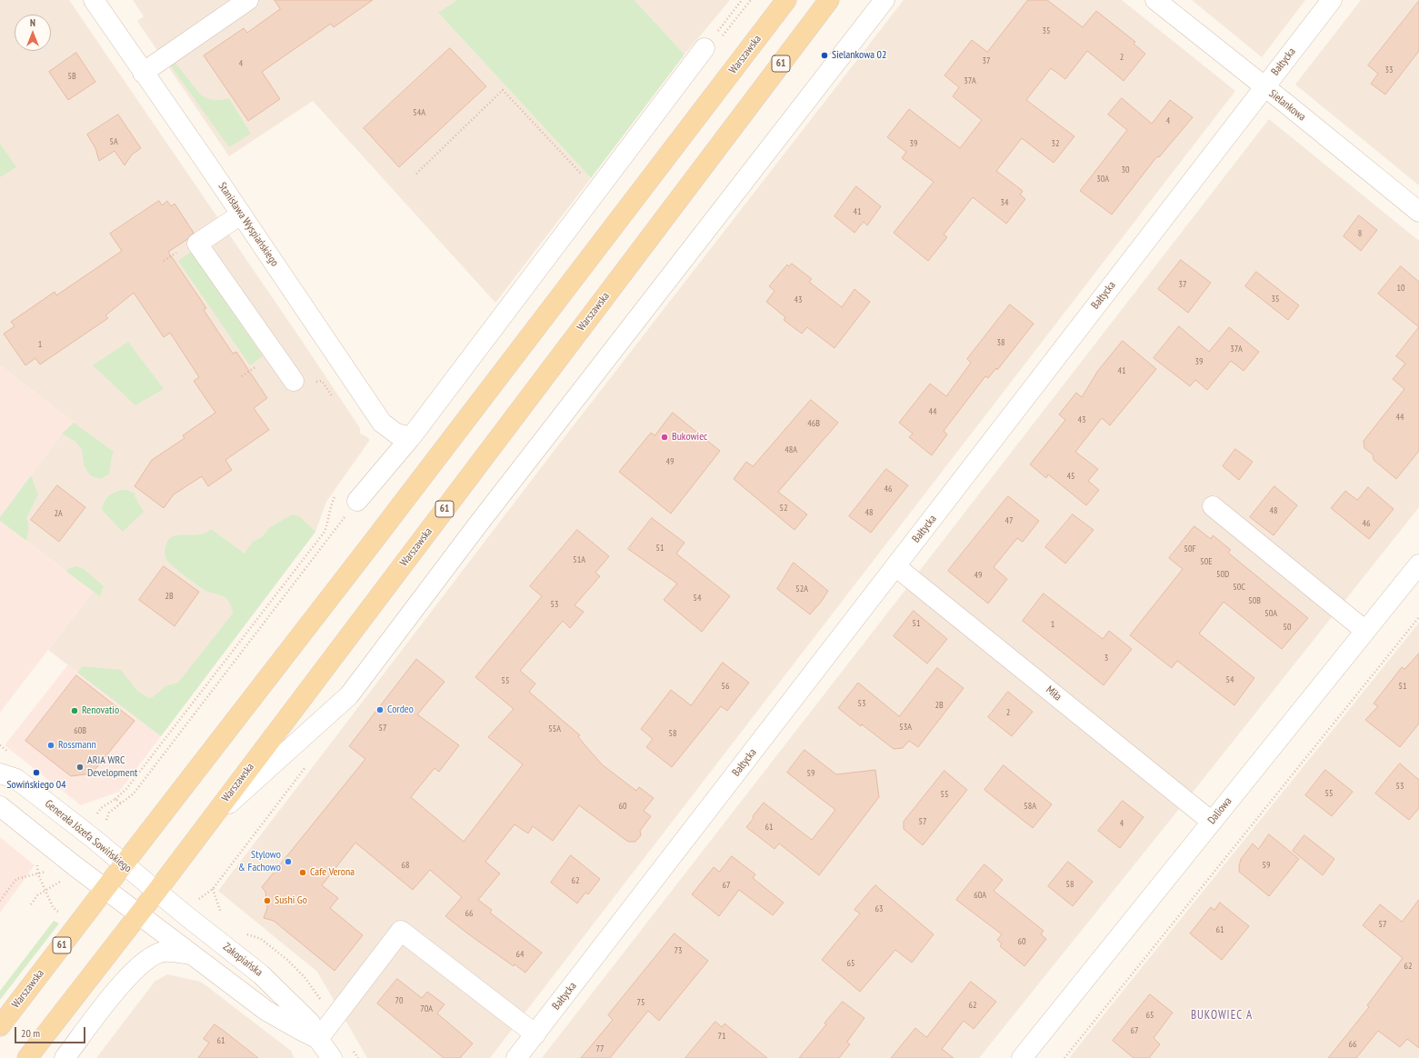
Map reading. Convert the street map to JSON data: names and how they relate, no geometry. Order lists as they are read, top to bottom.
{
  "streets": {
    "main road": ["Warszawska", "61"],
    "street": [
      "Bałtycka",
      "Sielankowa",
      "Stanisława Wyspiańskiego",
      "Miła",
      "Daliowa",
      "Generała Józefa Sowińskiego",
      "Zakopiańska"
    ]
  },
  "crossings": [
    ["Warszawska", "Generała Józefa Sowińskiego"],
    ["Warszawska", "Zakopiańska"],
    ["Bałtycka", "Sielankowa"],
    ["Bałtycka", "Miła"],
    ["Miła", "Daliowa"],
    ["Generała Józefa Sowińskiego", "Zakopiańska"]
  ],
  "districts": ["BUKOWIEC A"],
  "places": [
    "Sielankowa 02",
    "Bukowiec",
    "Cordeo",
    "Renovatio",
    "Rossmann",
    "ARIA WRC Development",
    "Sowińskiego 04",
    "Stylowo & Fachowo",
    "Cafe Verona",
    "Sushi Go"
  ],
  "house_numbers": [
    "35",
    "2",
    "37",
    "4",
    "33",
    "5B",
    "37A",
    "54A",
    "4",
    "5A",
    "39",
    "32",
    "30",
    "30A",
    "34",
    "41",
    "8",
    "37",
    "10",
    "35",
    "43",
    "38",
    "1",
    "37A",
    "39",
    "41",
    "44",
    "44",
    "43",
    "46B",
    "48A",
    "49",
    "45",
    "46",
    "52",
    "48",
    "48",
    "2A",
    "47",
    "46",
    "51",
    "50F",
    "51A",
    "50E",
    "50D",
    "49",
    "50C",
    "52A",
    "2B",
    "54",
    "50B",
    "53",
    "50A",
    "51",
    "1",
    "50",
    "3",
    "54",
    "55",
    "56",
    "51",
    "53",
    "2B",
    "2",
    "53A",
    "57",
    "55A",
    "60B",
    "58",
    "59",
    "53",
    "55",
    "55",
    "60",
    "58A",
    "57",
    "4",
    "61",
    "68",
    "59",
    "62",
    "58",
    "67",
    "60A",
    "63",
    "66",
    "57",
    "61",
    "60",
    "73",
    "64",
    "65",
    "62",
    "70",
    "75",
    "62",
    "70A",
    "65",
    "67",
    "71",
    "61",
    "66",
    "77"
  ],
  "scale_bar": "20 m",
  "north": "top"
}
